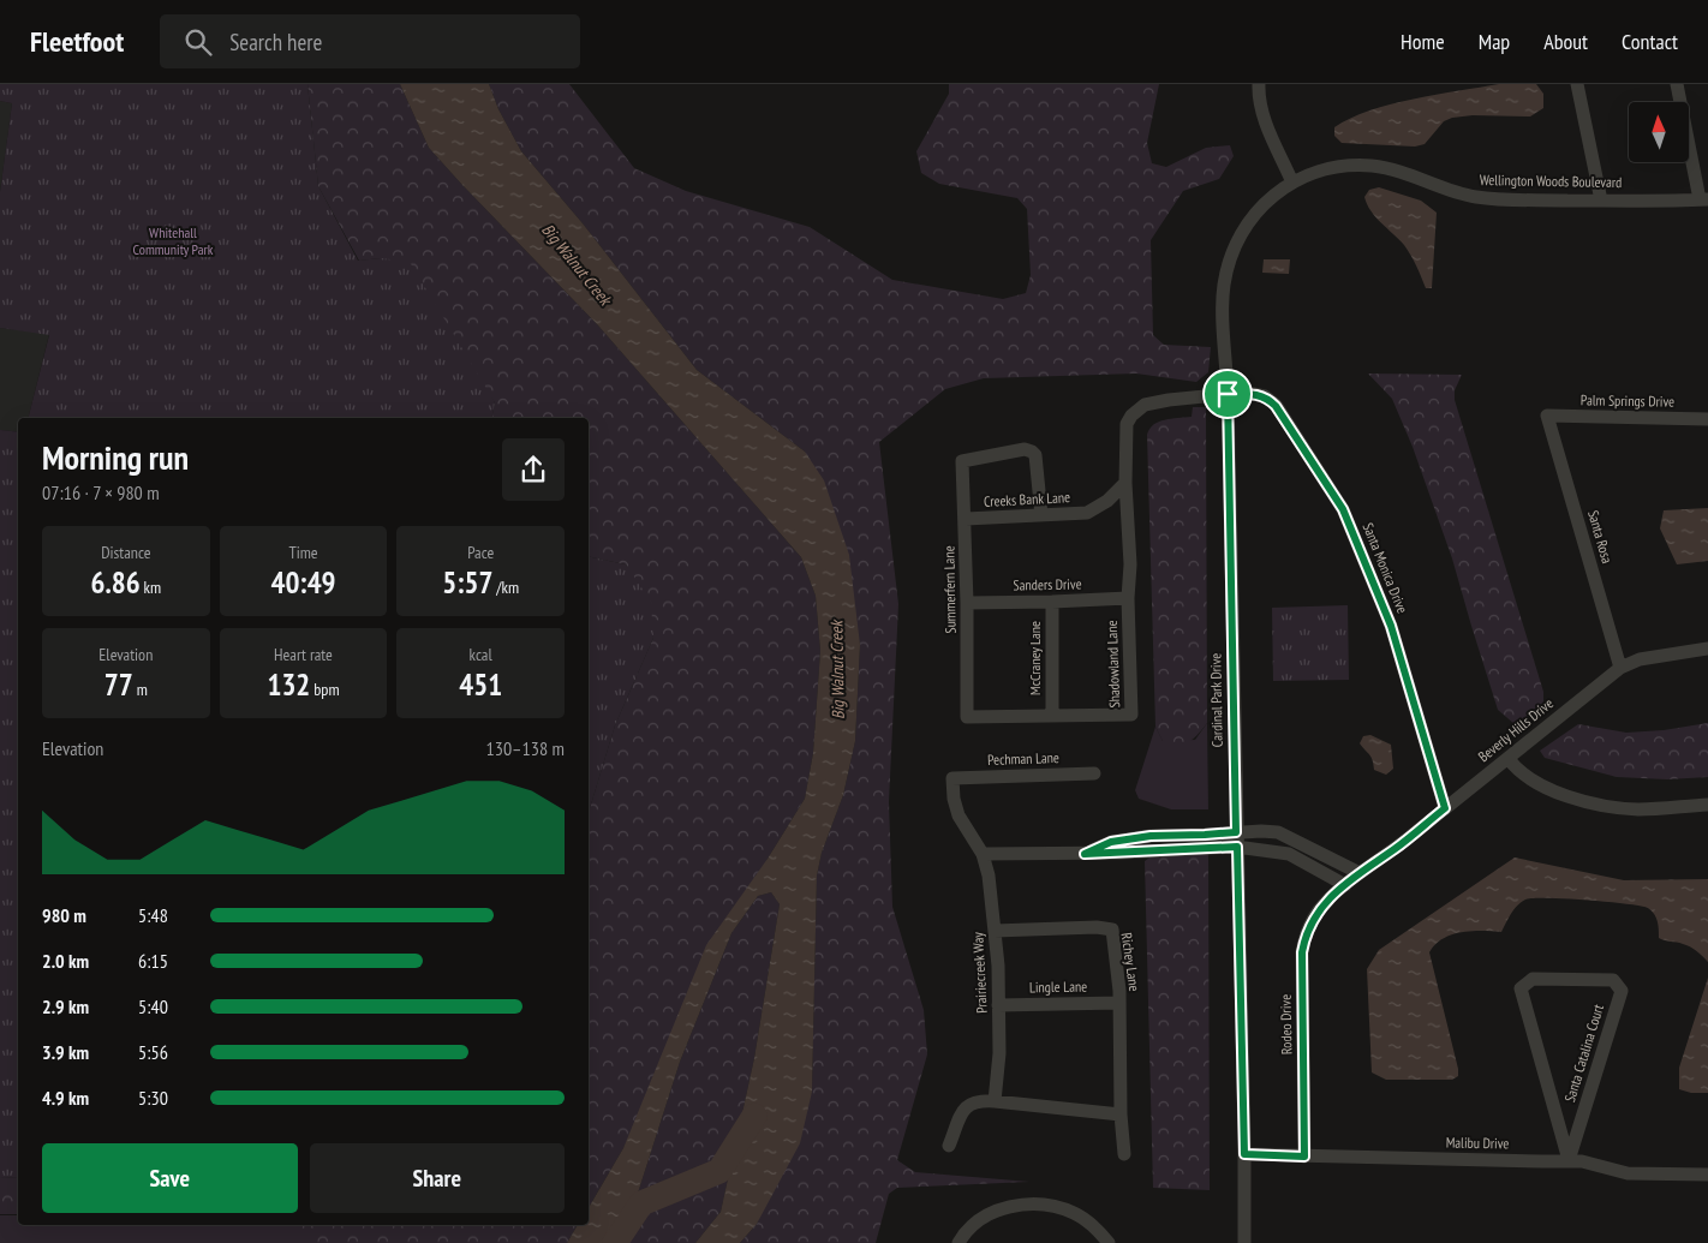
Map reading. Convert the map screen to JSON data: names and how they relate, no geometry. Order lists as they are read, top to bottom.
{
  "streets": {
    "street": [
      "Wellington Woods Boulevard",
      "Palm Springs Drive",
      "Creeks Bank Lane",
      "Santa Rosa",
      "Santa Monica Drive",
      "Sanders Drive",
      "Summerfern Lane",
      "McCraney Lane",
      "Shadowland Lane",
      "Cardinal Park Drive",
      "Beverly Hills Drive",
      "Pechman Lane",
      "Richey Lane",
      "Prairiecreek Way",
      "Lingle Lane",
      "Rodeo Drive",
      "Santa Catalina Court",
      "Malibu Drive"
    ]
  },
  "crossings": [
    ["Wellington Woods Boulevard", "Cardinal Park Drive"],
    ["Palm Springs Drive", "Santa Rosa"],
    ["Creeks Bank Lane", "Summerfern Lane"],
    ["Creeks Bank Lane", "Shadowland Lane"],
    ["Santa Rosa", "Beverly Hills Drive"],
    ["Santa Monica Drive", "Cardinal Park Drive"],
    ["Santa Monica Drive", "Beverly Hills Drive"],
    ["Sanders Drive", "Summerfern Lane"],
    ["Sanders Drive", "McCraney Lane"],
    ["Sanders Drive", "Shadowland Lane"],
    ["Summerfern Lane", "Shadowland Lane"],
    ["McCraney Lane", "Shadowland Lane"],
    ["Cardinal Park Drive", "Malibu Drive"],
    ["Beverly Hills Drive", "Rodeo Drive"],
    ["Pechman Lane", "Prairiecreek Way"],
    ["Richey Lane", "Prairiecreek Way"],
    ["Richey Lane", "Lingle Lane"],
    ["Prairiecreek Way", "Lingle Lane"],
    ["Rodeo Drive", "Malibu Drive"],
    ["Santa Catalina Court", "Malibu Drive"]
  ],
  "water": ["Big Walnut Creek"],
  "parks": ["Whitehall Community Park"],
  "north": "top",
  "page": {
    "header": "Fleetfoot",
    "search": "Search here",
    "nav": [
      "Home",
      "Map",
      "About",
      "Contact"
    ],
    "heading": ["Morning run", "07:16 · 7 × 980 m"],
    "stats": [
      ["Distance", "6.86 km"],
      ["Time", "40:49"],
      ["Pace", "5:57 /km"],
      ["Elevation", "77 m"],
      ["Heart rate", "132 bpm"],
      ["kcal", "451"]
    ],
    "chart": ["Elevation", "130–138 m"],
    "list": [
      {
        "name": "980 m",
        "note": "5:48"
      },
      {
        "name": "2.0 km",
        "note": "6:15"
      },
      {
        "name": "2.9 km",
        "note": "5:40"
      },
      {
        "name": "3.9 km",
        "note": "5:56"
      },
      {
        "name": "4.9 km",
        "note": "5:30"
      }
    ],
    "buttons": ["Save", "Share"]
  }
}
